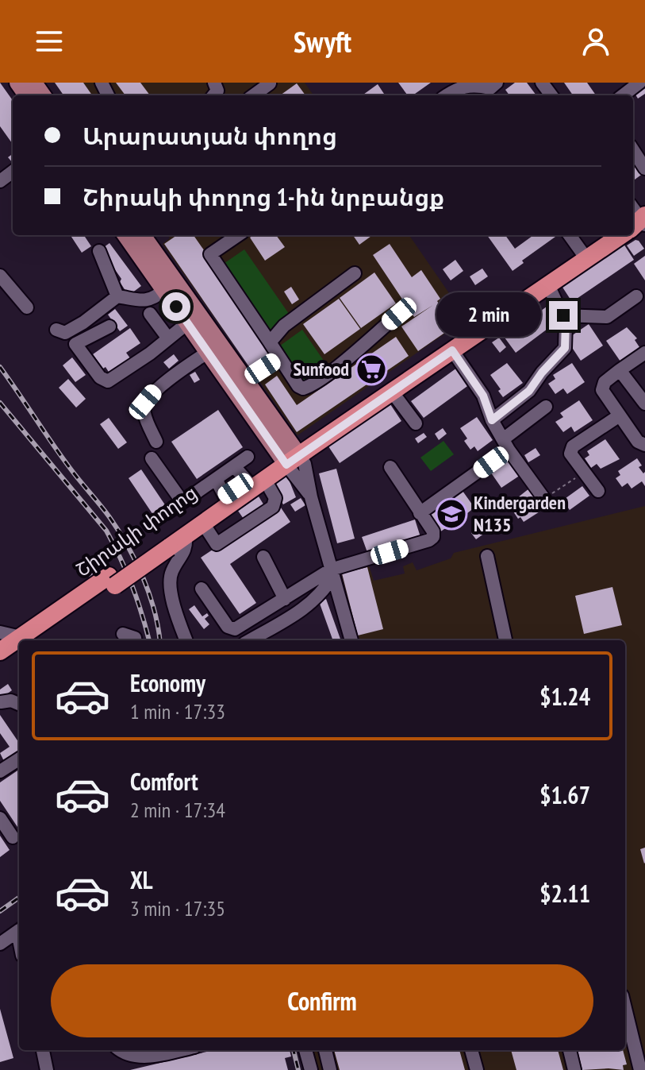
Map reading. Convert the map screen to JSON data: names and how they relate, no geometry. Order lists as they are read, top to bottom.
{
  "streets": {
    "highway": ["Շիրակի փողոց"]
  },
  "places": {
    "supermarket": ["Sunfood"],
    "school or university": ["Kindergarden N135"]
  },
  "page": {
    "header": "Swyft",
    "banner": ["Արարատյան փողոց", "Շիրակի փողոց 1-ին նրբանցք"],
    "bubble": "2 min",
    "list": [
      {
        "name": "Economy",
        "note": "1 min · 17:33",
        "value": "$1.24"
      },
      {
        "name": "Comfort",
        "note": "2 min · 17:34",
        "value": "$1.67"
      },
      {
        "name": "XL",
        "note": "3 min · 17:35",
        "value": "$2.11"
      }
    ],
    "buttons": "Confirm"
  }
}
